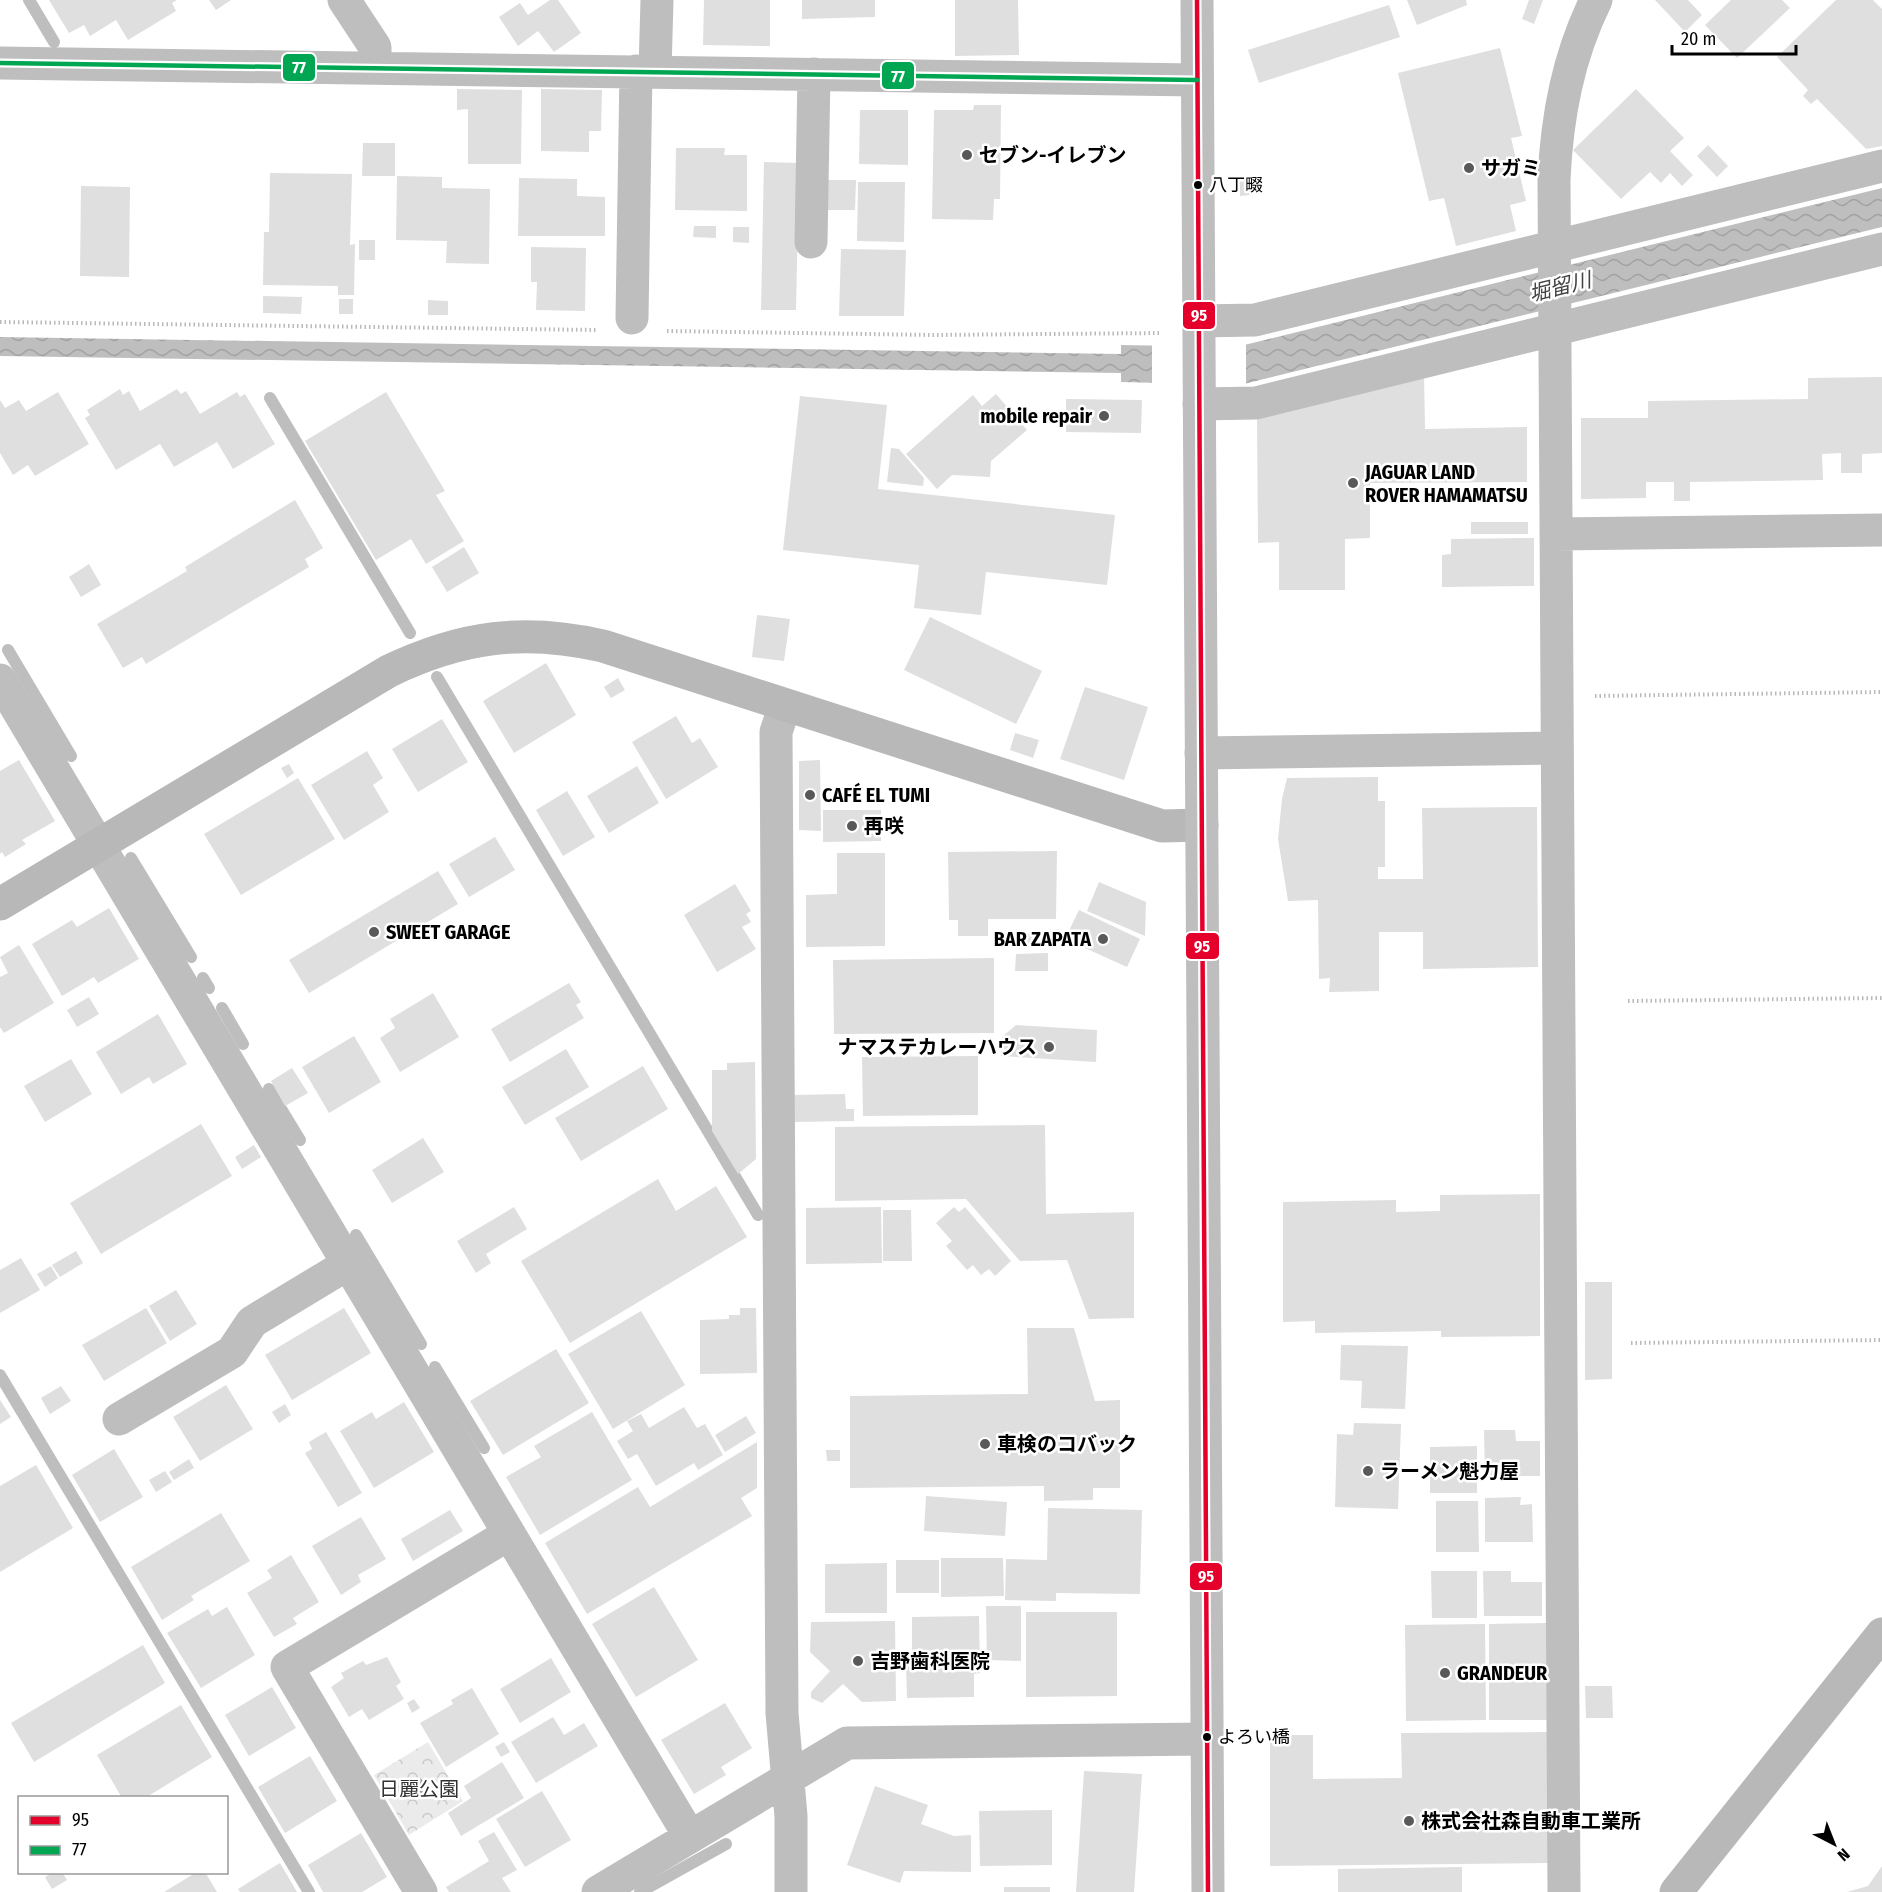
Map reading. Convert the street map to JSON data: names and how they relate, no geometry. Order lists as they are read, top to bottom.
{
  "water": ["堀留川"],
  "parks": ["日麗公園"],
  "places": [
    "セブン-イレブン",
    "サガミ",
    "八丁畷",
    "mobile repair",
    "JAGUAR LAND ROVER HAMAMATSU",
    "CAFÉ EL TUMI",
    "再咲",
    "SWEET GARAGE",
    "BAR ZAPATA",
    "ナマステカレーハウス",
    "車検のコバック",
    "ラーメン魁力屋",
    "吉野歯科医院",
    "GRANDEUR",
    "よろい橋",
    "株式会社森自動車工業所"
  ],
  "lines": ["transit line 95", "transit line 77"],
  "legend": ["95", "77"],
  "scale_bar": "20 m",
  "north": "bottom right"
}
